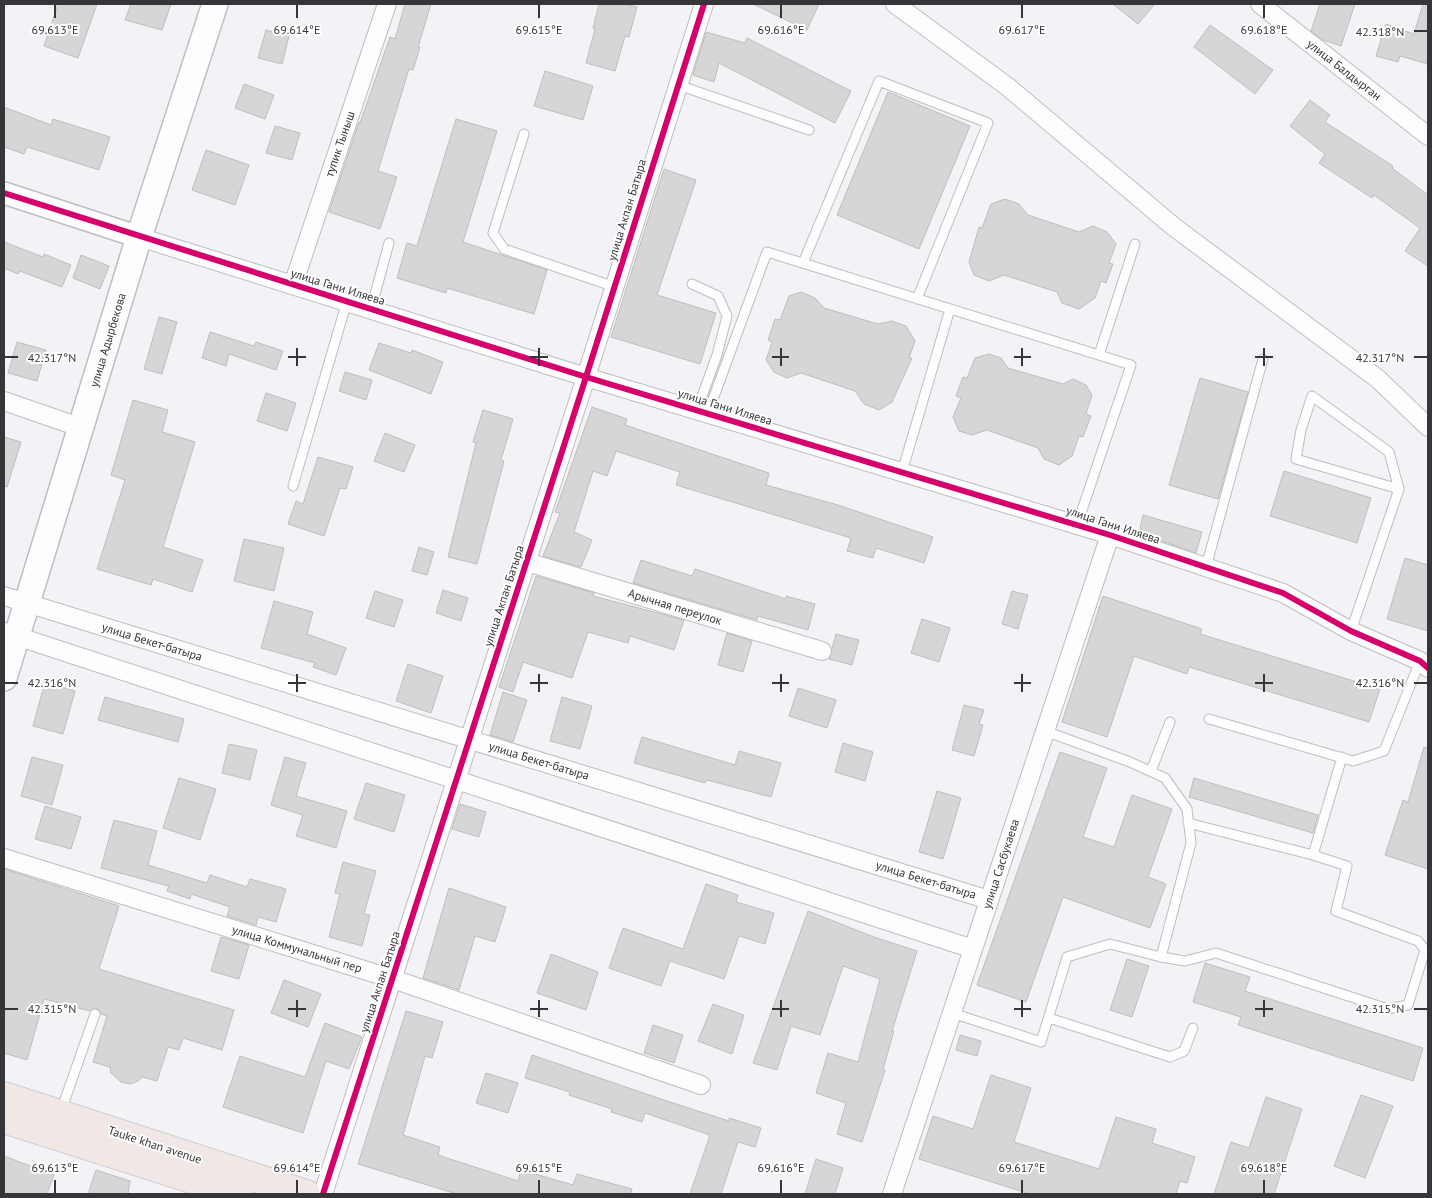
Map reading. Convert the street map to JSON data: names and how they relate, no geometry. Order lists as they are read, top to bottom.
{
  "streets": {
    "main road": ["улица Адырбекова", "Tauke khan avenue"],
    "street": [
      "улица Балдырган",
      "тупик Тыныш",
      "улица Акпан Батыра",
      "улица Гани Иляева",
      "Арычная переулок",
      "улица Бекет-батыра",
      "улица Сасбукаева",
      "улица Коммунальный пер"
    ]
  },
  "crossings": [
    ["тупик Тыныш", "улица Гани Иляева"],
    ["улица Акпан Батыра", "улица Гани Иляева"],
    ["улица Акпан Батыра", "Арычная переулок"],
    ["улица Акпан Батыра", "улица Бекет-батыра"],
    ["улица Акпан Батыра", "улица Коммунальный пер"],
    ["улица Гани Иляева", "улица Адырбекова"],
    ["улица Гани Иляева", "улица Сасбукаева"],
    ["улица Адырбекова", "улица Бекет-батыра"],
    ["улица Бекет-батыра", "улица Сасбукаева"]
  ],
  "coordinates": [
    "69.613°E",
    "69.614°E",
    "69.615°E",
    "69.616°E",
    "69.617°E",
    "69.618°E",
    "42.318°N",
    "42.317°N",
    "42.316°N",
    "42.315°N"
  ]
}
